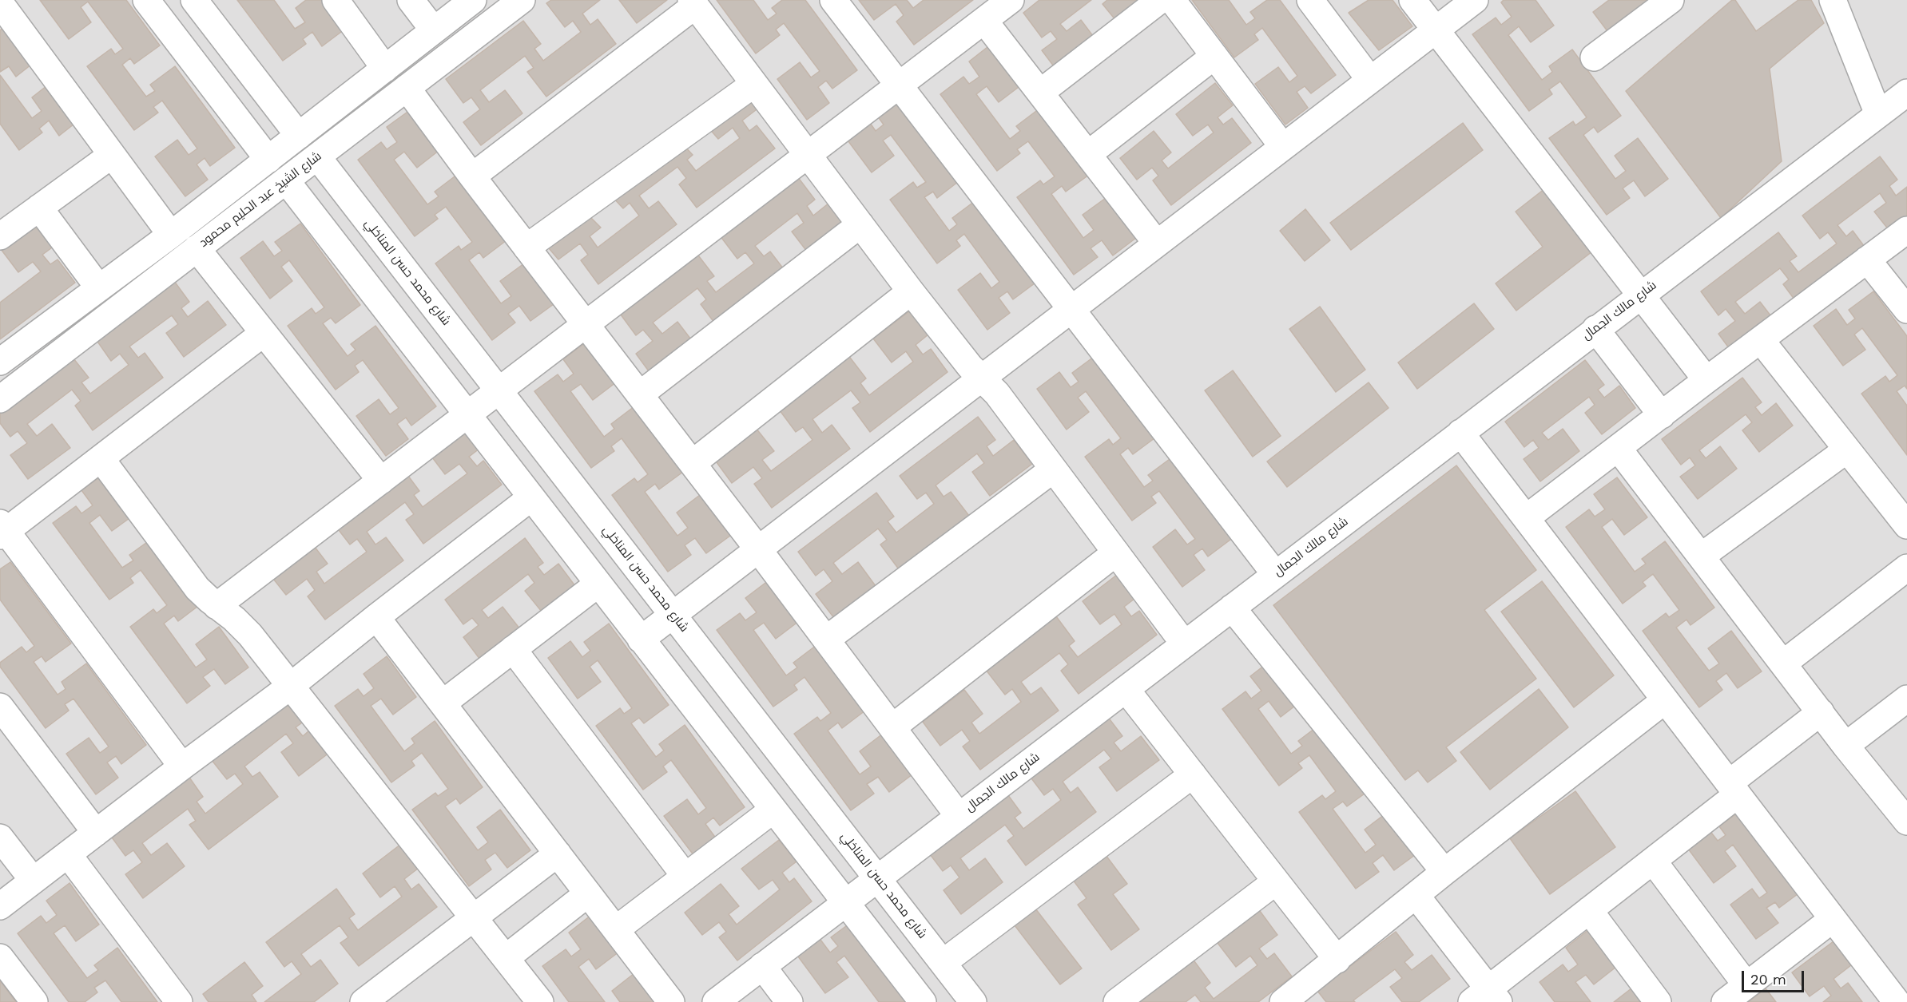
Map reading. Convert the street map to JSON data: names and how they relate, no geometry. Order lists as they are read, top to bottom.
{
  "streets": {
    "street": ["شارع الشيخ عبد الحليم محمود", "شارع محمد حسن المناخلي", "شارع مالك الجمال"]
  },
  "crossings": [
    ["شارع الشيخ عبد الحليم محمود", "شارع محمد حسن المناخلي"],
    ["شارع محمد حسن المناخلي", "شارع مالك الجمال"]
  ],
  "scale_bar": "20 m"
}
